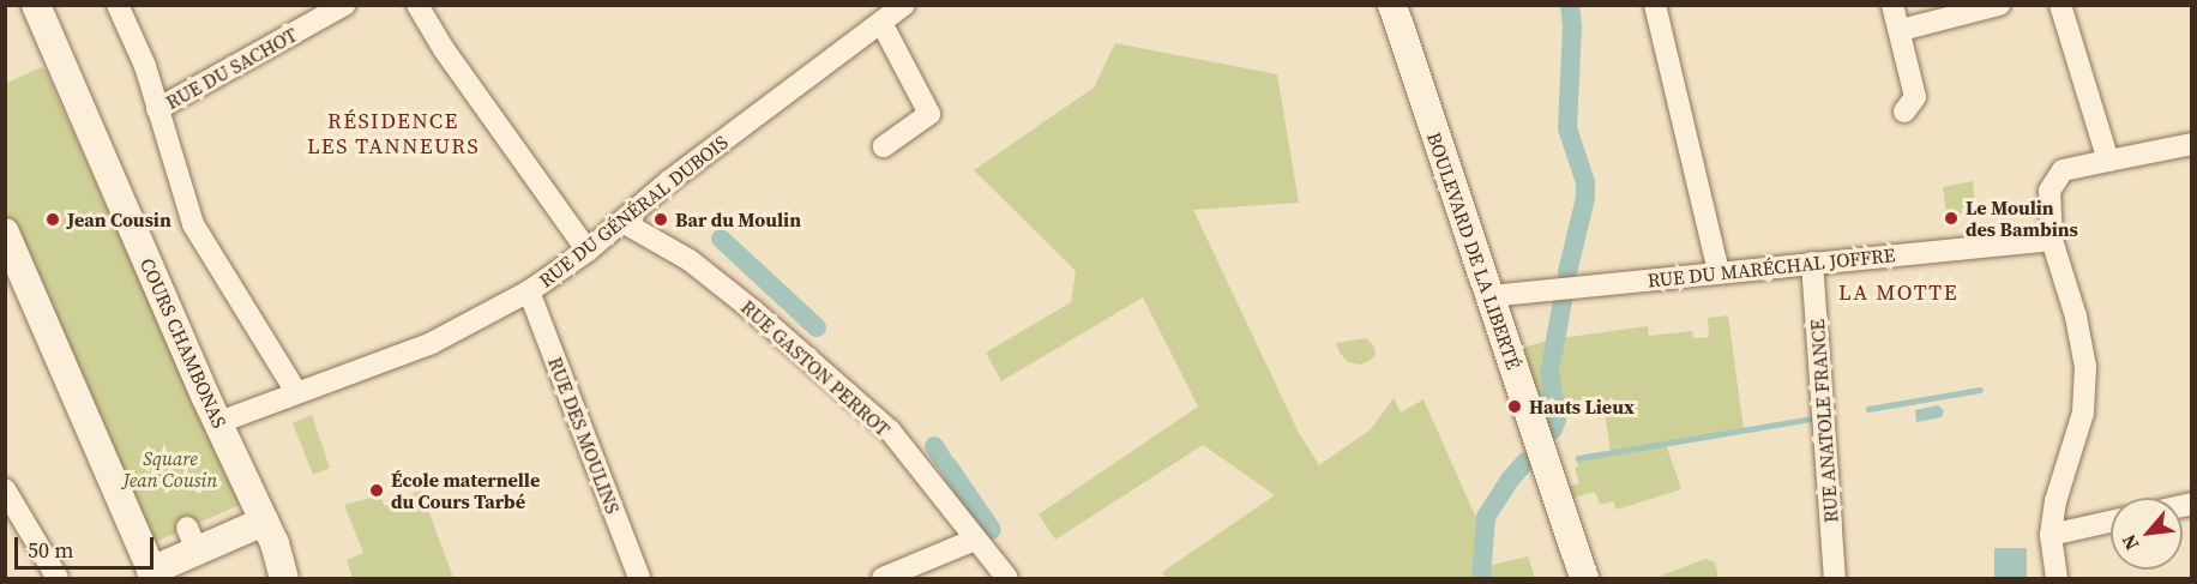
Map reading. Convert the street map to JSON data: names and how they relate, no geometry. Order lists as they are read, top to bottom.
{
  "streets": {
    "main road": ["BOULEVARD DE LA LIBERTÉ", "COURS CHAMBONAS"],
    "street": [
      "RUE DU SACHOT",
      "RUE DU GÉNÉRAL DUBOIS",
      "RUE DU MARÉCHAL JOFFRE",
      "RUE GASTON PERROT",
      "RUE ANATOLE FRANCE",
      "RUE DES MOULINS"
    ]
  },
  "crossings": [
    ["RUE DU GÉNÉRAL DUBOIS", "COURS CHAMBONAS"],
    ["RUE DU GÉNÉRAL DUBOIS", "RUE GASTON PERROT"],
    ["RUE DU GÉNÉRAL DUBOIS", "RUE DES MOULINS"],
    ["BOULEVARD DE LA LIBERTÉ", "RUE DU MARÉCHAL JOFFRE"],
    ["RUE DU MARÉCHAL JOFFRE", "RUE ANATOLE FRANCE"]
  ],
  "districts": ["RÉSIDENCE LES TANNEURS", "LA MOTTE"],
  "parks": ["Square Jean Cousin"],
  "places": [
    "Le Moulin des Bambins",
    "Jean Cousin",
    "Bar du Moulin",
    "Hauts Lieux",
    "École maternelle du Cours Tarbé"
  ],
  "scale_bar": "50 m",
  "north": "bottom left"
}
